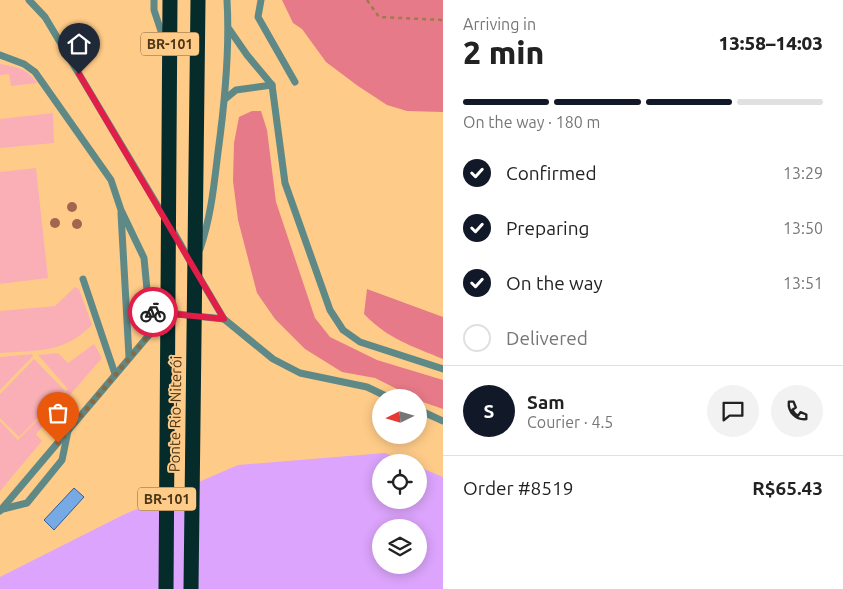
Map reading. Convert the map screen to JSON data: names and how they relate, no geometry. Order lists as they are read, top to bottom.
{
  "streets": {
    "highway": ["BR-101", "Ponte Rio-Niterói"]
  },
  "north": "left",
  "page": {
    "heading": ["2 min", "Arriving in", "13:58–14:03"],
    "panel": [
      "Sam",
      "Courier · 4.5",
      "Order #8519",
      "R$65.43"
    ],
    "bar": "On the way · 180 m",
    "list": [
      ["Confirmed", "13:29"],
      ["Preparing", "13:50"],
      ["On the way", "13:51"],
      "Delivered"
    ],
    "round": "S"
  }
}
